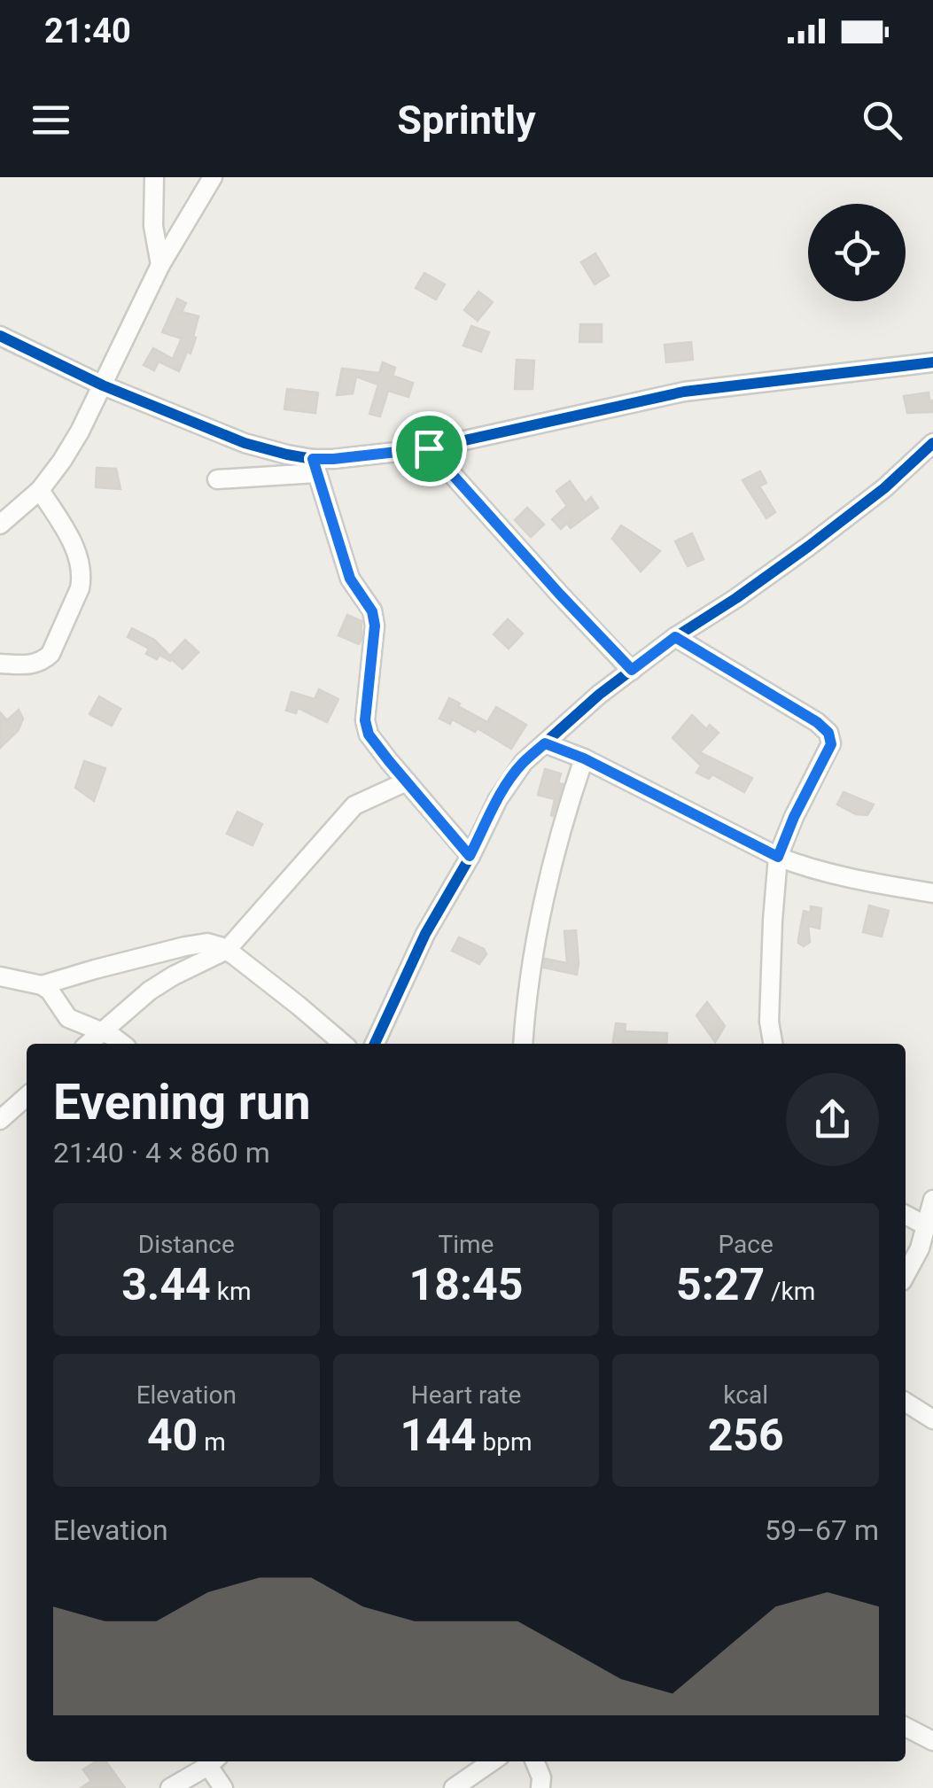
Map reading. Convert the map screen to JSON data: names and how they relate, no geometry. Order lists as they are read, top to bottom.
{
  "page": {
    "status": "21:40",
    "header": "Sprintly",
    "heading": ["Evening run", "21:40 · 4 × 860 m"],
    "stats": [
      ["Distance", "3.44 km"],
      ["Time", "18:45"],
      ["Pace", "5:27 /km"],
      ["Elevation", "40 m"],
      ["Heart rate", "144 bpm"],
      ["kcal", "256"]
    ],
    "chart": ["Elevation", "59–67 m"]
  }
}
